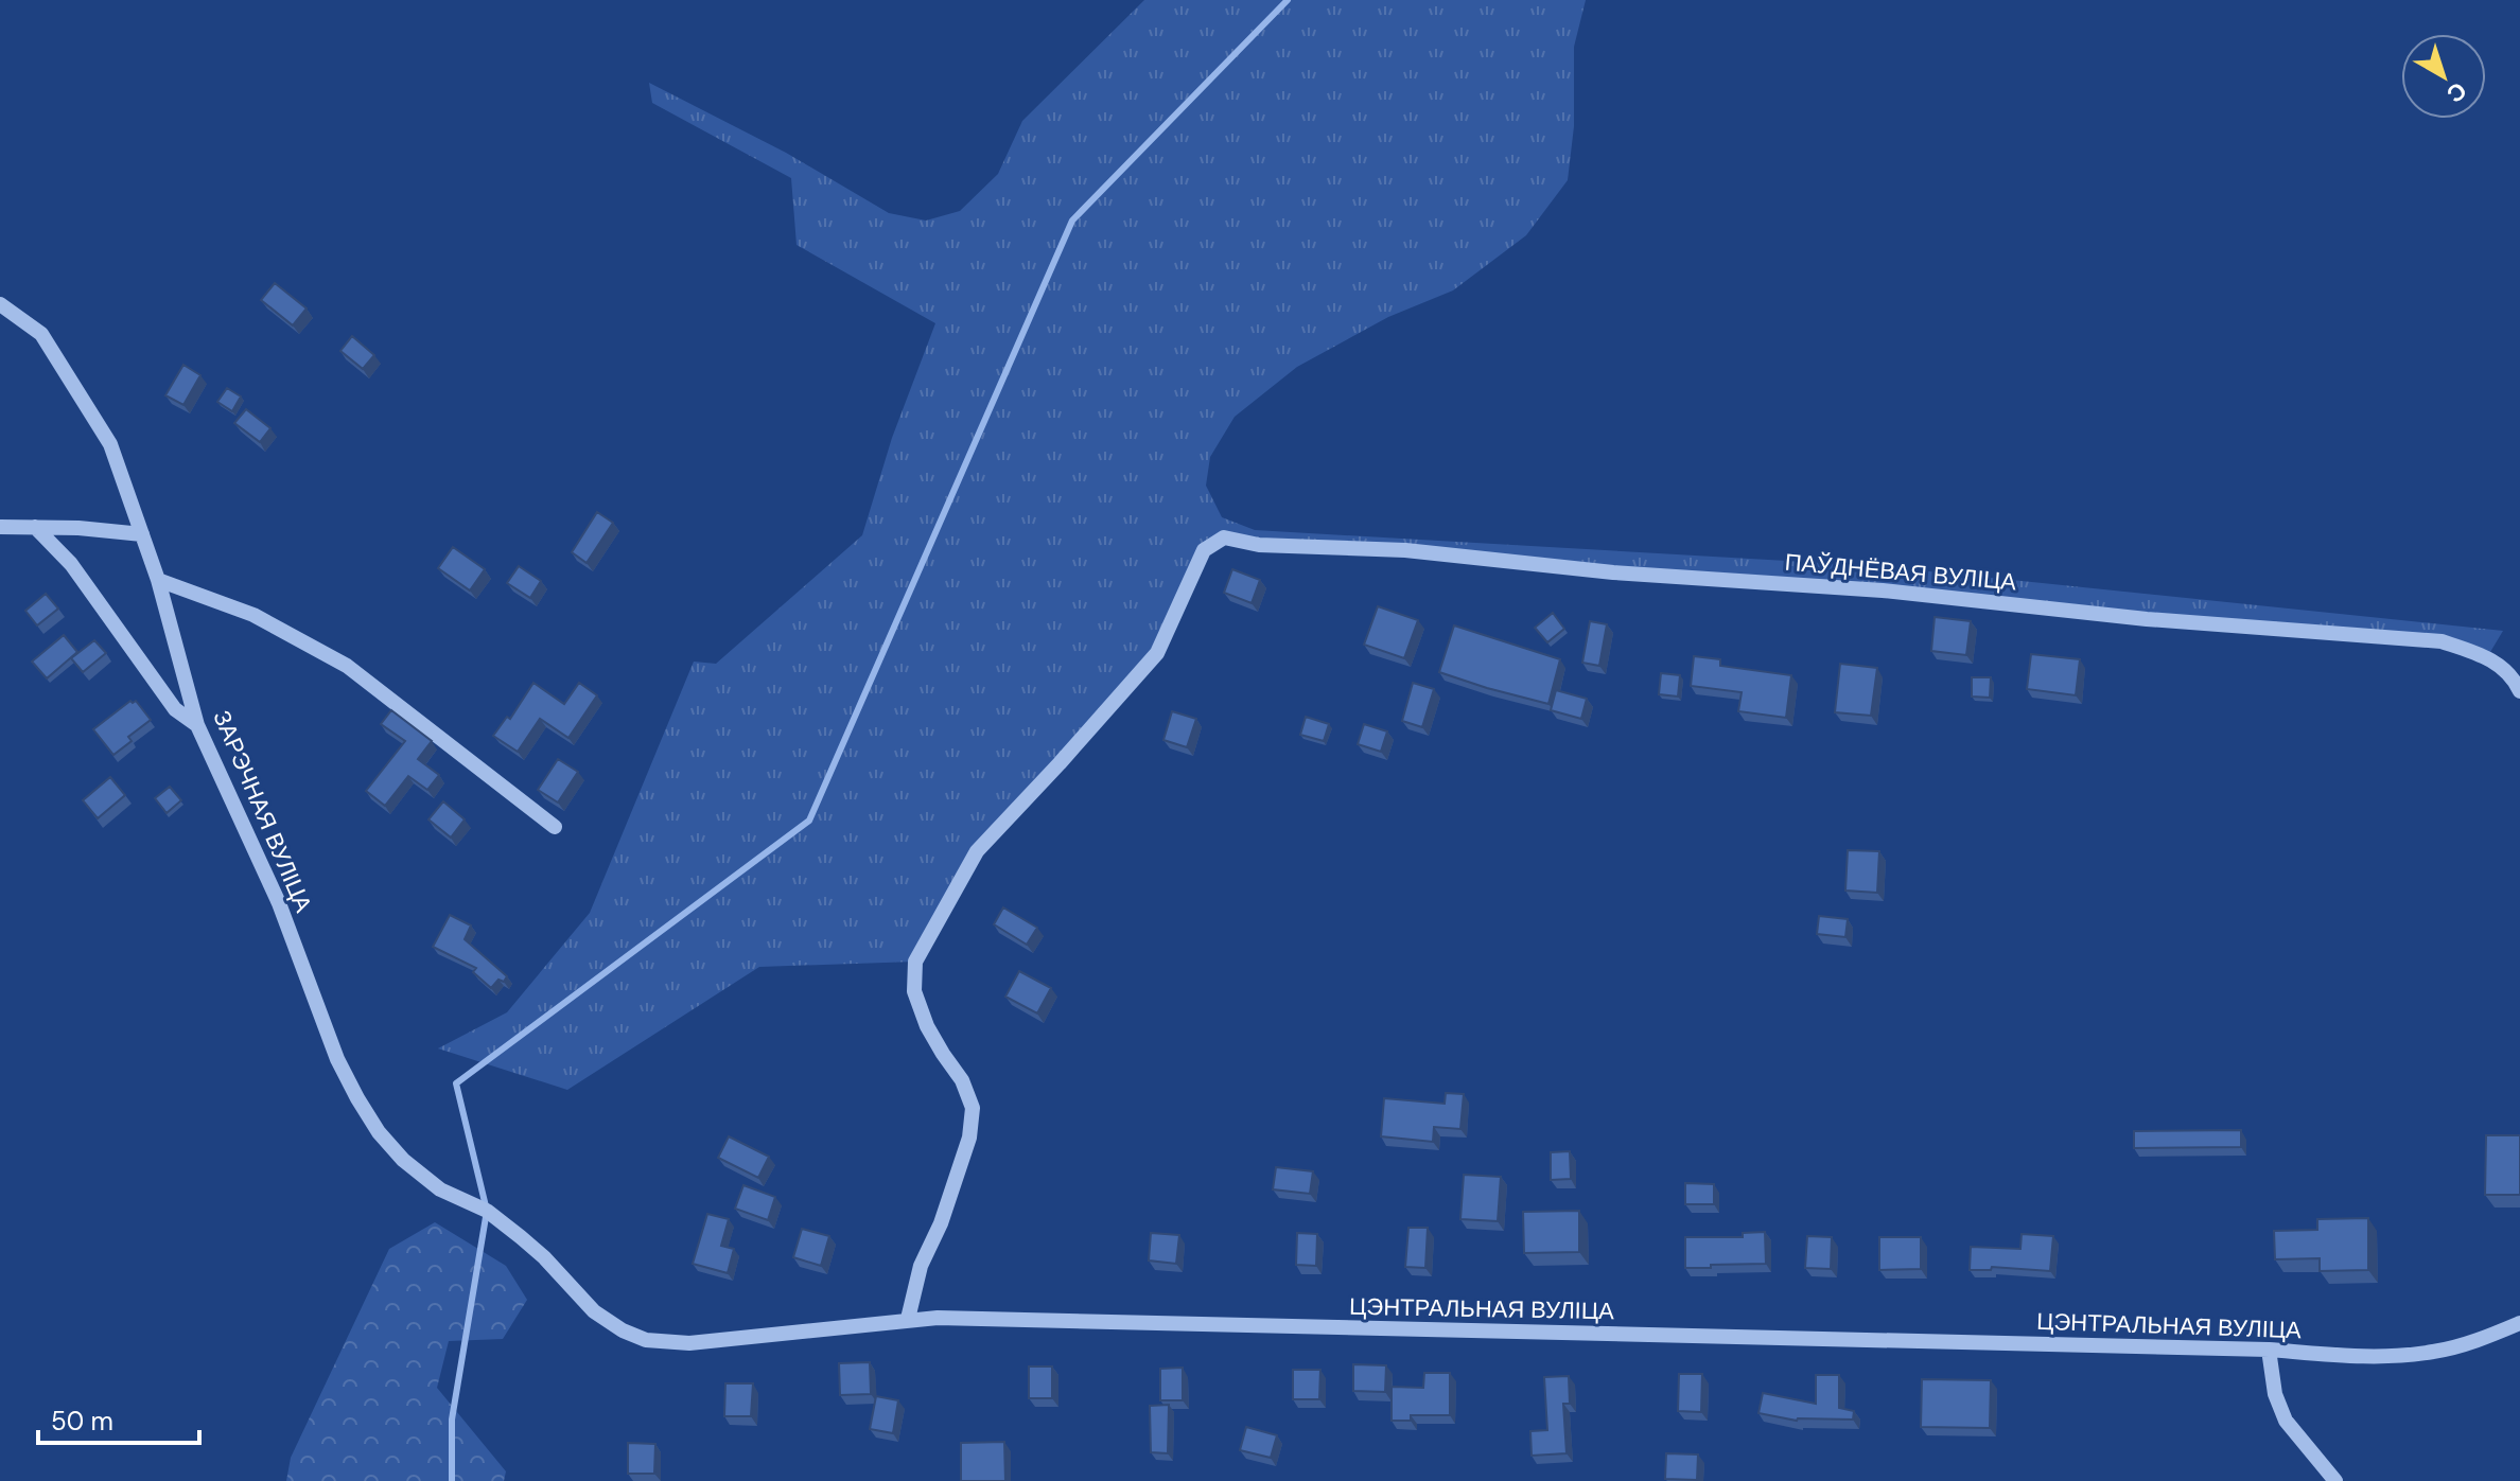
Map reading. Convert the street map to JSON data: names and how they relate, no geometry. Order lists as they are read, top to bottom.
{
  "streets": {
    "street": ["ПАЎДНЁВАЯ ВУЛІЦА", "ЗАРЭЧНАЯ ВУЛІЦА", "ЦЭНТРАЛЬНАЯ ВУЛІЦА"]
  },
  "crossings": [
    ["ПАЎДНЁВАЯ ВУЛІЦА", "ЦЭНТРАЛЬНАЯ ВУЛІЦА"],
    ["ЗАРЭЧНАЯ ВУЛІЦА", "ЦЭНТРАЛЬНАЯ ВУЛІЦА"]
  ],
  "scale_bar": "50 m",
  "north": "bottom right"
}
